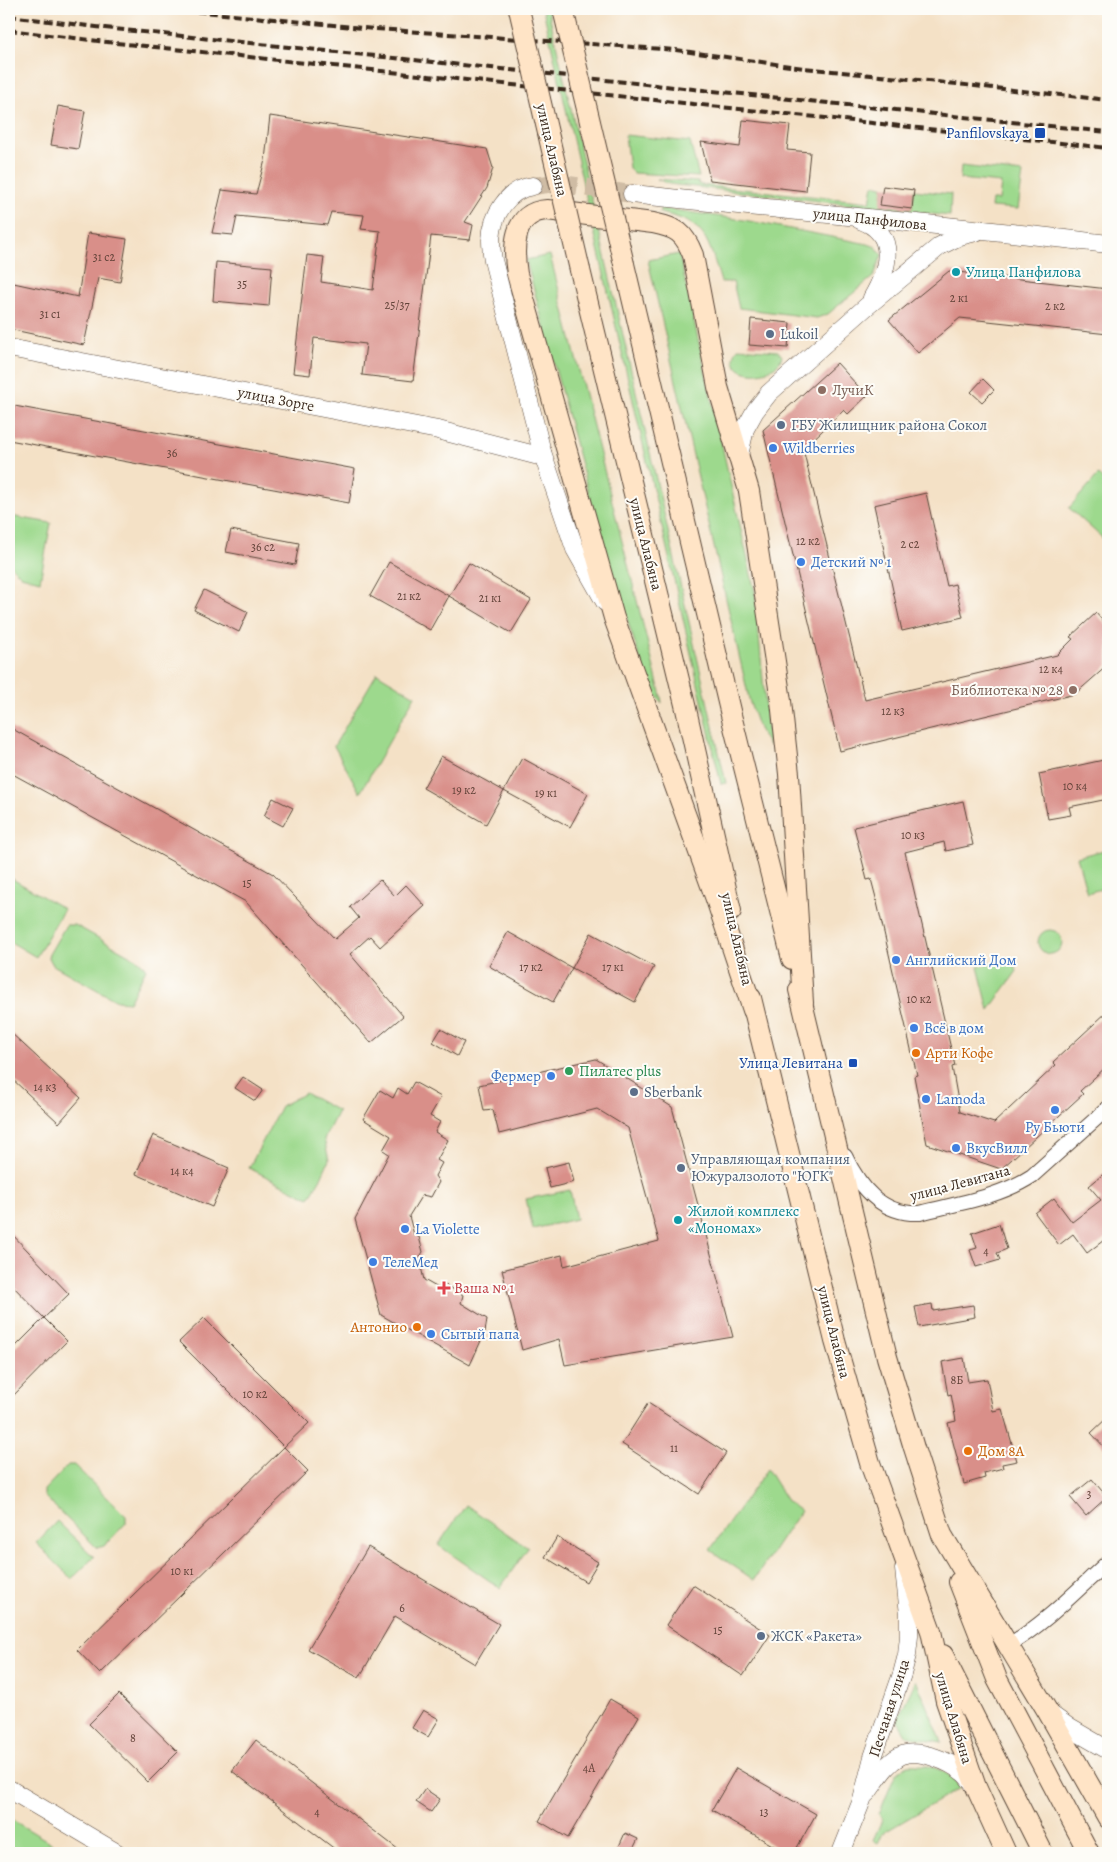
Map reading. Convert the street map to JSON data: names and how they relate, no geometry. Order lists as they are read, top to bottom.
{
  "streets": {
    "main road": ["улица Алабяна"],
    "street": [
      "улица Панфилова",
      "улица Зорге",
      "улица Левитана",
      "Песчаная улица"
    ]
  },
  "crossings": [
    ["улица Алабяна", "Песчаная улица"]
  ],
  "places": {
    "transit": ["Panfilovskaya", "Улица Левитана"],
    "other": [
      "Улица Панфилова",
      "Lukoil",
      "ЛучиК",
      "ГБУ Жилищник района Сокол",
      "Wildberries",
      "Детский № 1",
      "Библиотека № 28",
      "Английский Дом",
      "Всё в дом",
      "Арти Кофе",
      "Пилатес plus",
      "Фермер",
      "Sberbank",
      "Lamoda",
      "Ру Бьюти",
      "ВкусВилл",
      "Управляющая компания Южуралзолото \"ЮГК\"",
      "Жилой комплекс «Мономах»",
      "La Violette",
      "ТелеМед",
      "Антонио",
      "Сытый папа",
      "Дом 8А",
      "ЖСК «Ракета»"
    ],
    "health": ["Ваша № 1"]
  },
  "house_numbers": [
    "31 с2",
    "35",
    "2 к1",
    "25/37",
    "2 к2",
    "31 с1",
    "36",
    "12 к2",
    "2 с2",
    "36 с2",
    "21 к2",
    "21 к1",
    "12 к4",
    "12 к3",
    "10 к4",
    "19 к2",
    "19 к1",
    "10 к3",
    "15",
    "17 к2",
    "17 к1",
    "10 к2",
    "14 к3",
    "14 к4",
    "4",
    "8Б",
    "10 к2",
    "11",
    "3",
    "10 к1",
    "6",
    "15",
    "8",
    "4А",
    "4",
    "13"
  ]
}
